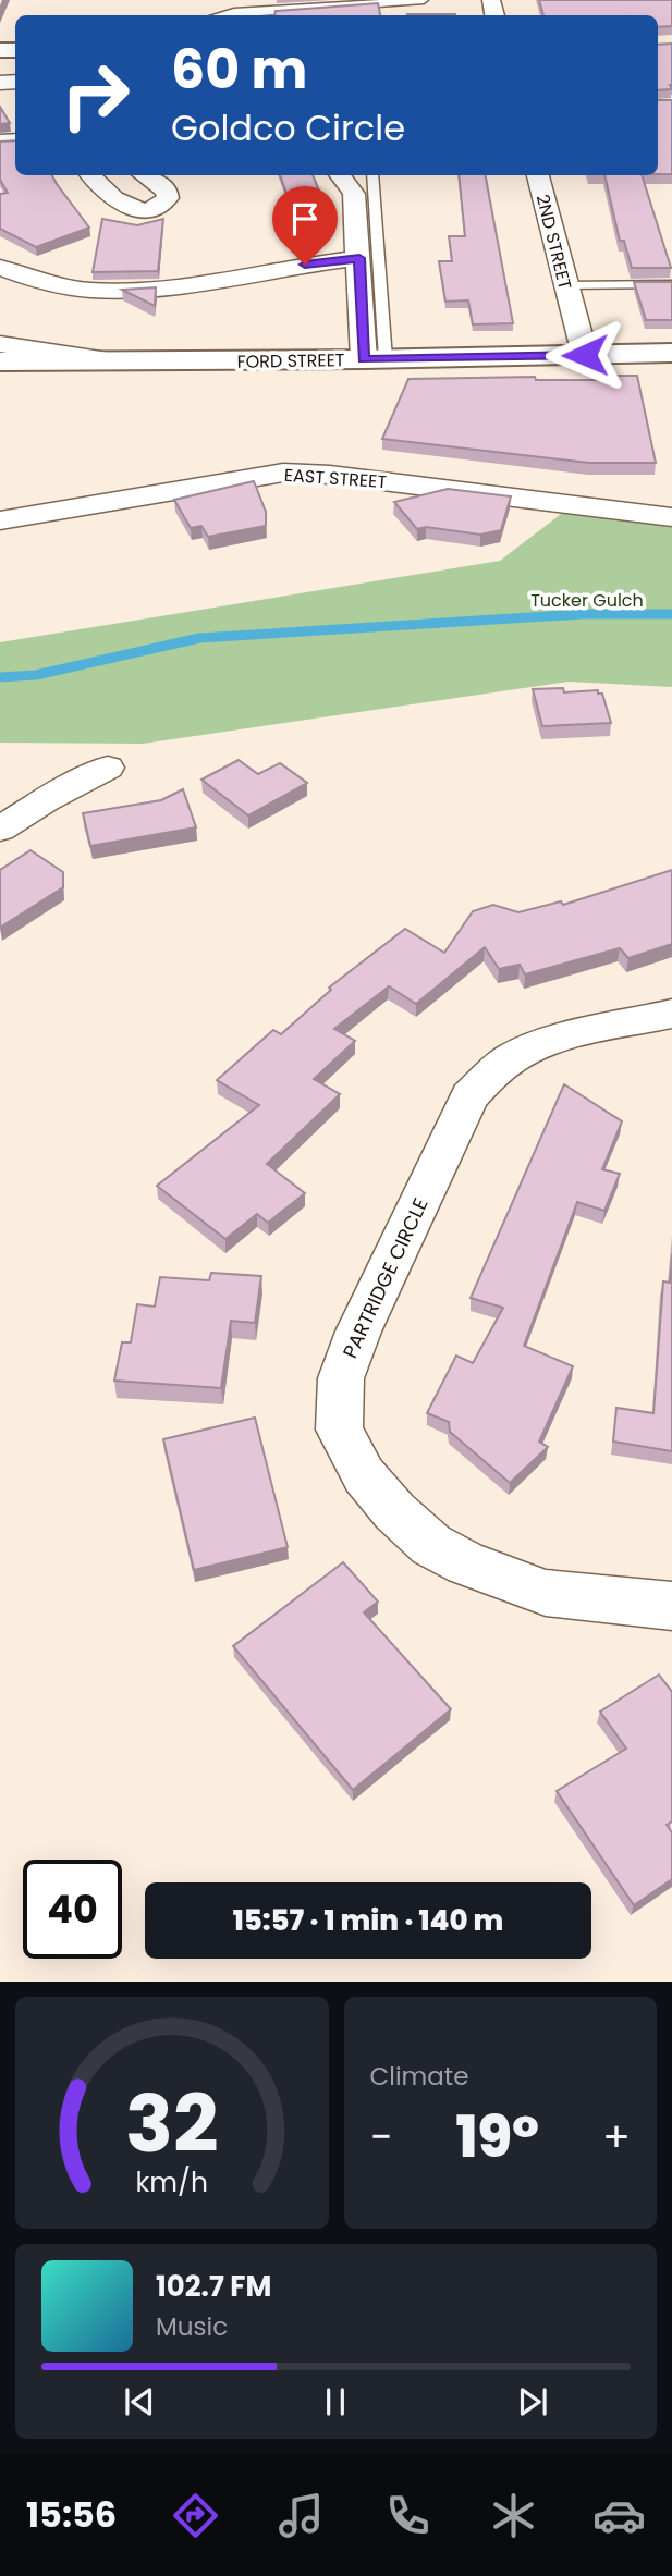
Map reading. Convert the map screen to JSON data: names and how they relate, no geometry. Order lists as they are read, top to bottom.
{
  "streets": {
    "street": [
      "2ND STREET",
      "FORD STREET",
      "EAST STREET",
      "PARTRIDGE CIRCLE"
    ]
  },
  "crossings": [
    ["2ND STREET", "FORD STREET"]
  ],
  "parks": ["Tucker Gulch"],
  "page": {
    "turn": ["60 m", "Goldco Circle"],
    "limit": "40",
    "trip": "15:57 · 1 min · 140 m",
    "tile": "Climate",
    "heat": ["−", "19°", "+"],
    "song": ["102.7 FM", "Music"],
    "tabs": "15:56",
    "gauge": ["32", "km/h"]
  }
}
